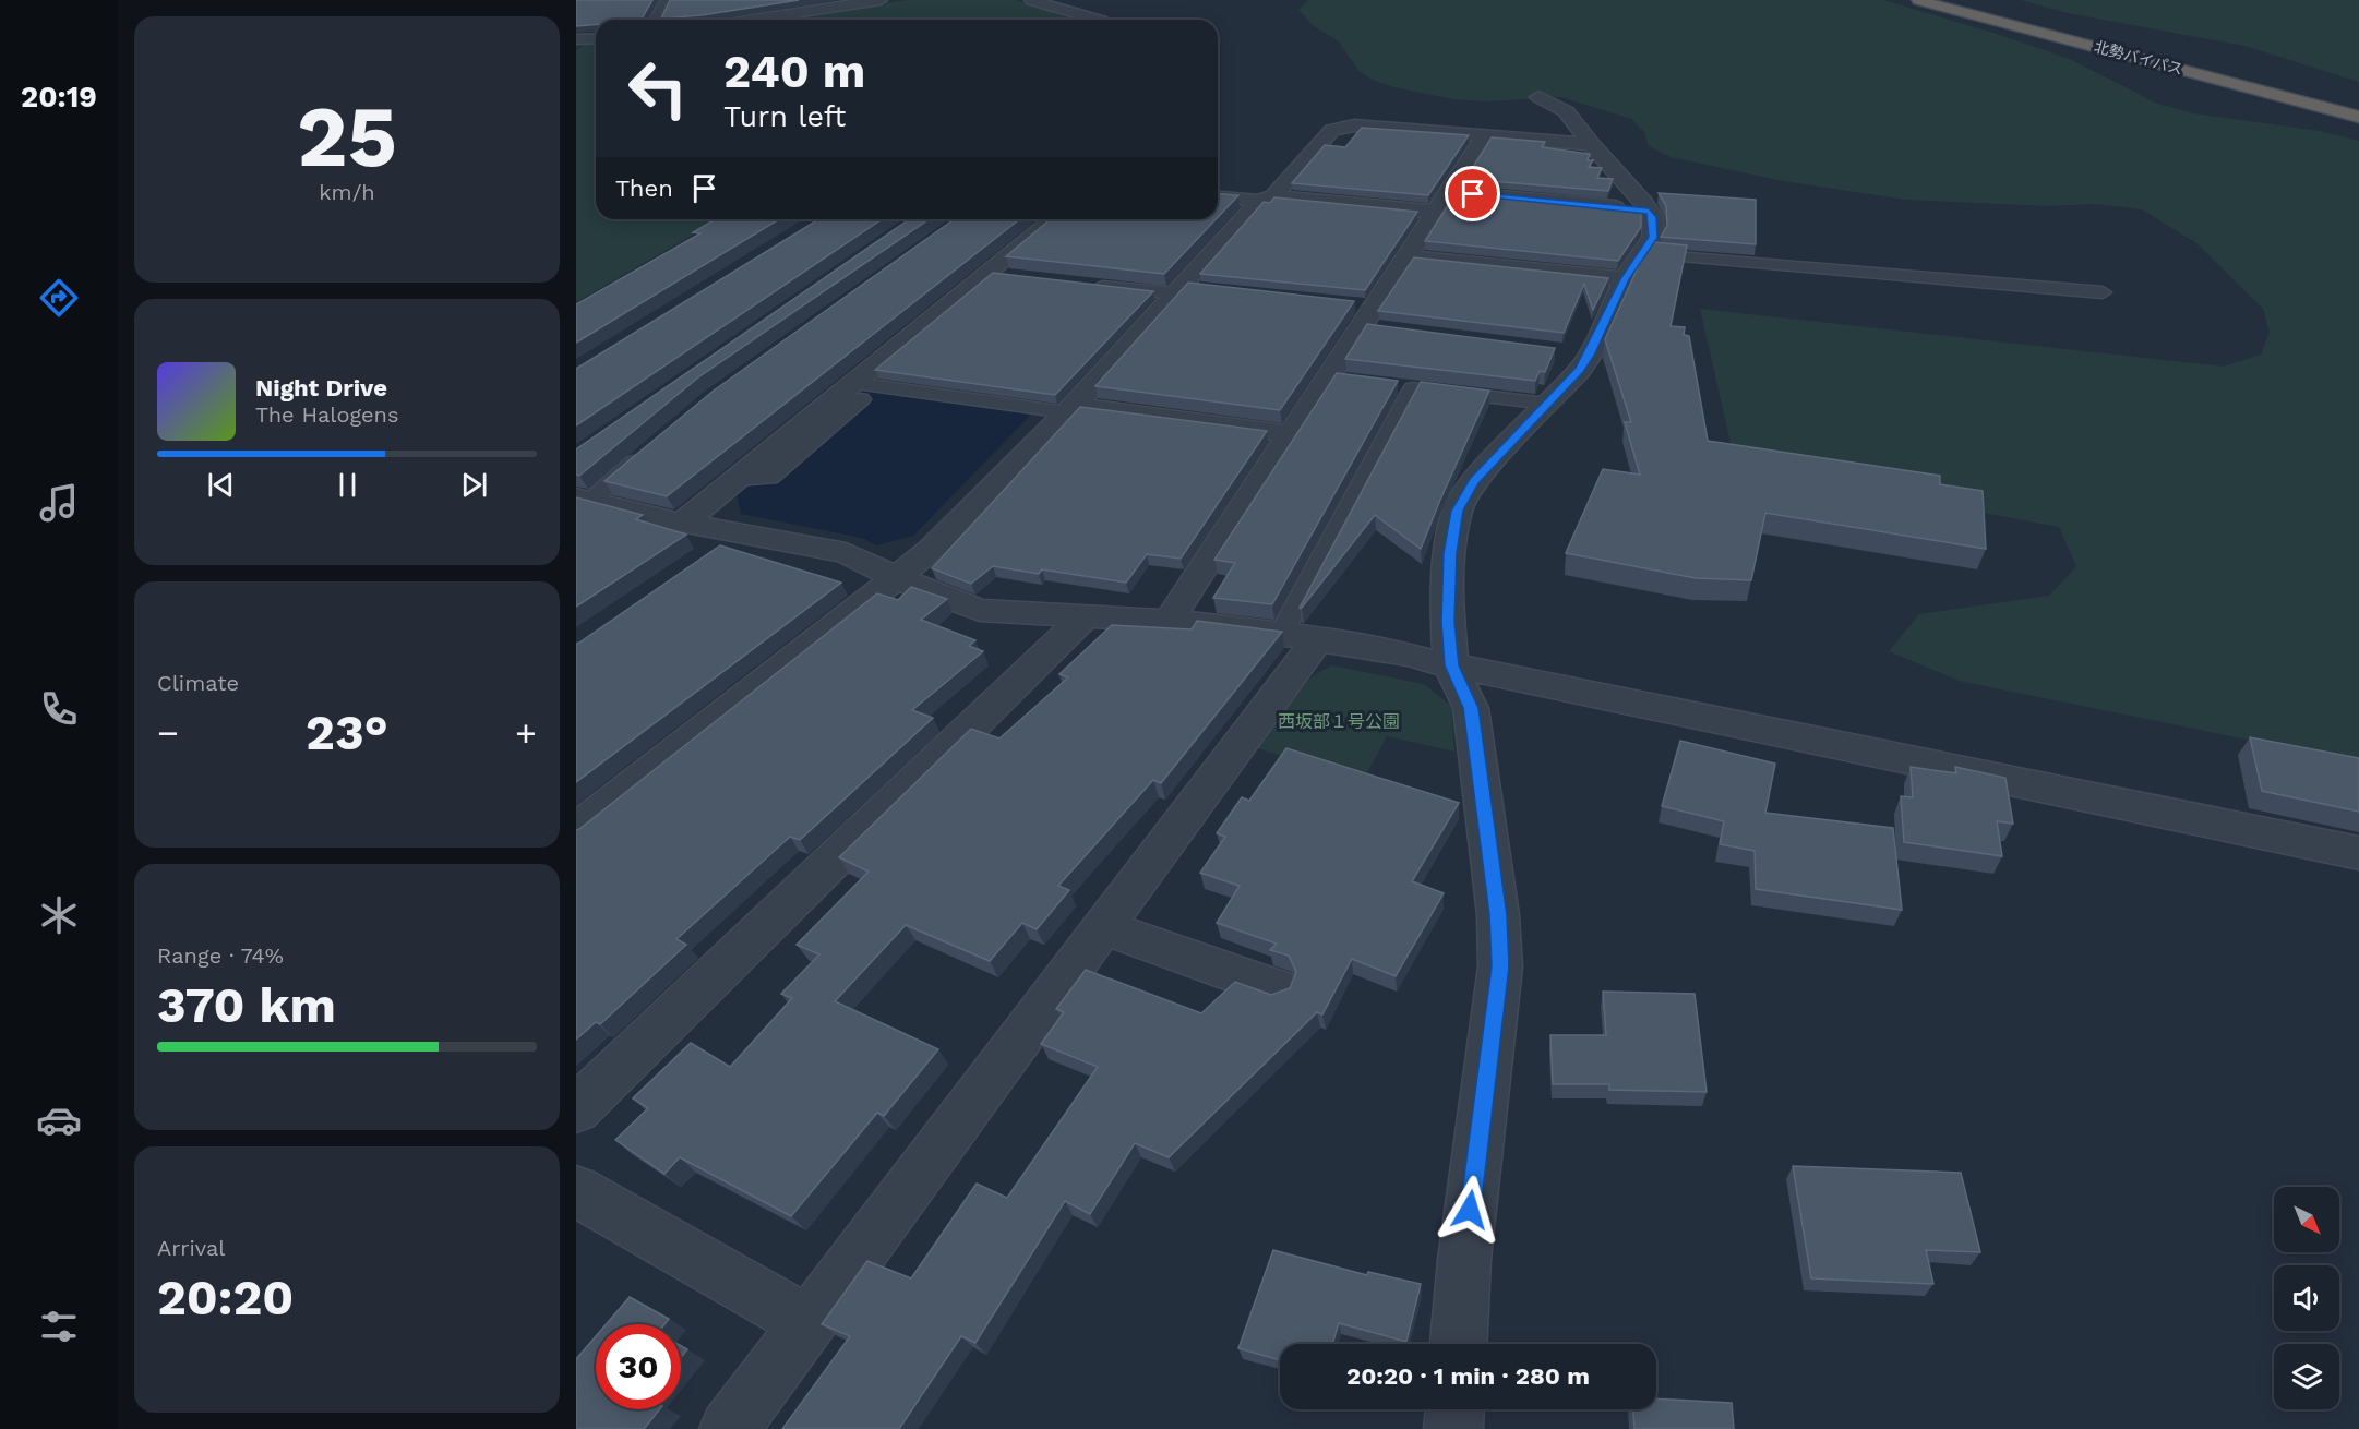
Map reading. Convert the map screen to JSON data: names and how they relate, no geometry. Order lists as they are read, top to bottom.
{
  "streets": {
    "highway": ["北勢バイパス"]
  },
  "parks": ["西坂部１号公園"],
  "north": "bottom right",
  "page": {
    "tabs": "20:19",
    "tile": [
      ["25", "km/h"],
      "Climate",
      ["Range · 74%", "370 km"],
      ["Arrival", "20:20"]
    ],
    "turn": ["240 m", "Turn left"],
    "then": "Then",
    "song": ["Night Drive", "The Halogens"],
    "heat": ["−", "23°", "+"],
    "limit": "30",
    "trip": "20:20 · 1 min · 280 m"
  }
}
